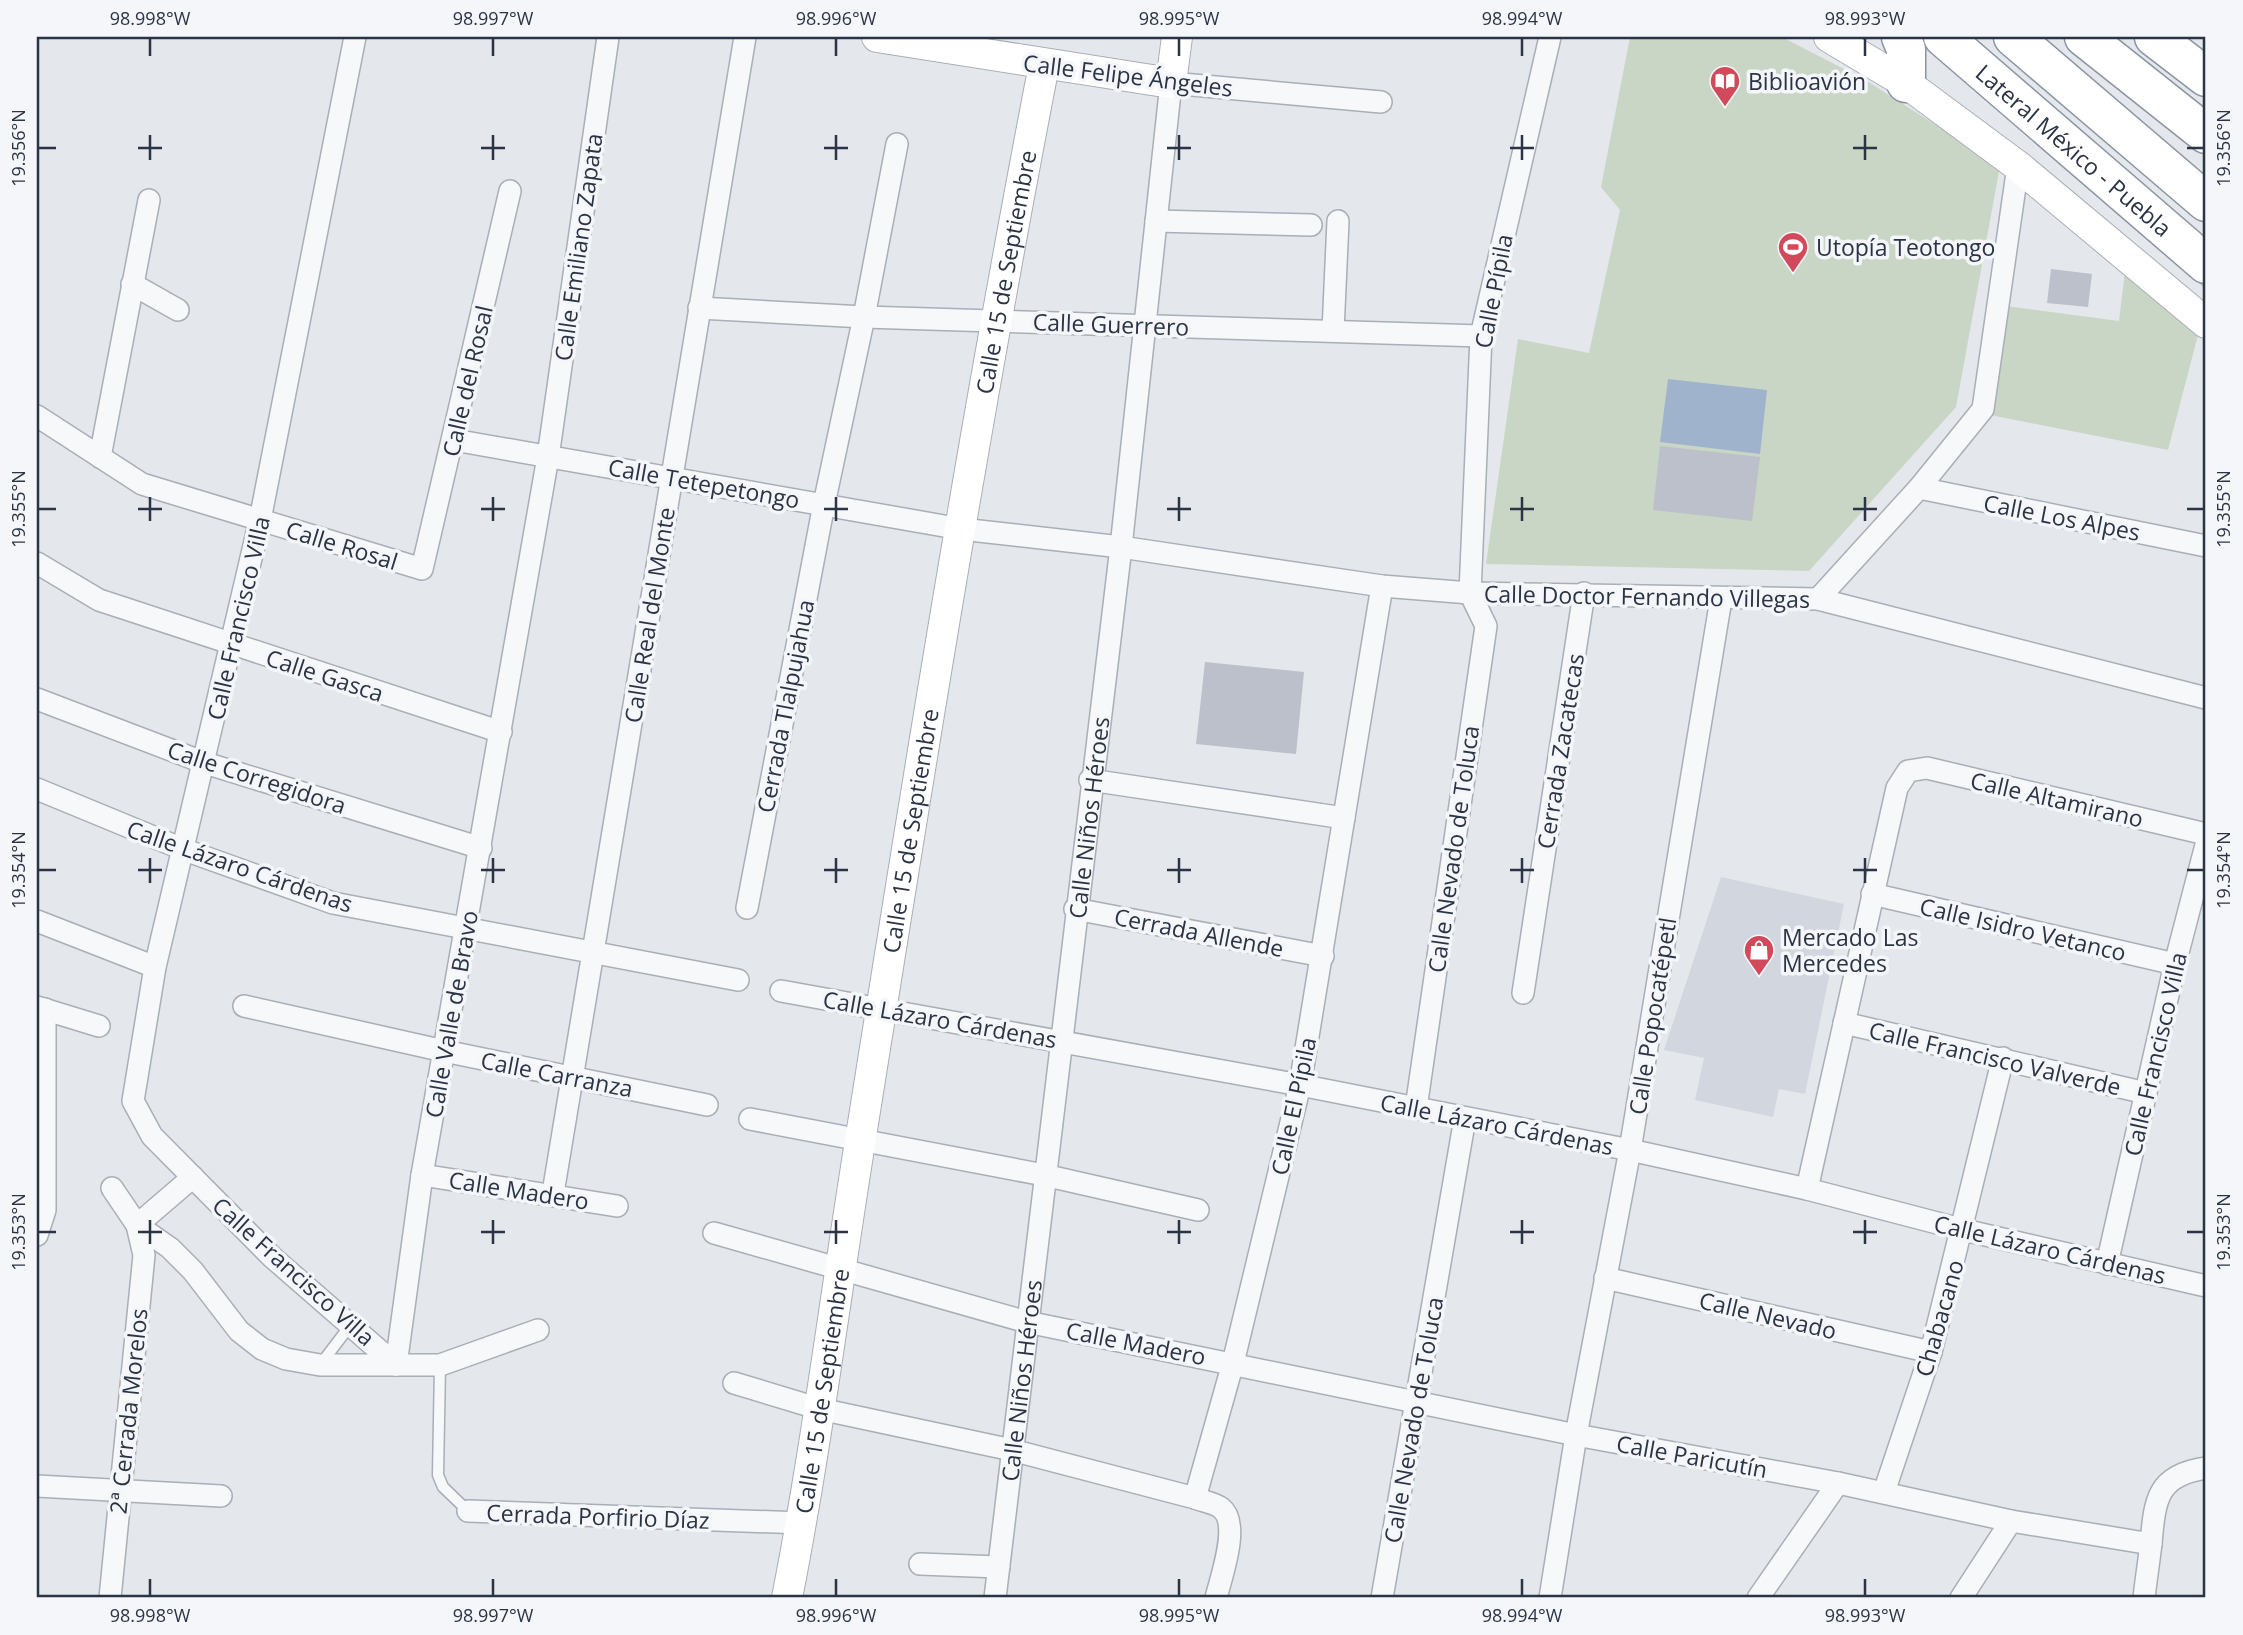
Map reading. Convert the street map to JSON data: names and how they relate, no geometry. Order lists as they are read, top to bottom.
{
  "streets": {
    "highway": ["Lateral México - Puebla"],
    "street": [
      "Calle Felipe Ángeles",
      "Calle Emiliano Zapata",
      "Calle 15 de Septiembre",
      "Calle Pípila",
      "Calle Guerrero",
      "Calle del Rosal",
      "Calle Tetepetongo",
      "Calle Los Alpes",
      "Calle Rosal",
      "Calle Doctor Fernando Villegas",
      "Calle Real del Monte",
      "Calle Francisco Villa",
      "Calle Gasca",
      "Cerrada Tlalpujahua",
      "Cerrada Zacatecas",
      "Calle Corregidora",
      "Calle Altamirano",
      "Calle Niños Héroes",
      "Calle Nevado de Toluca",
      "Calle Lázaro Cárdenas",
      "Calle Isidro Vetanco",
      "Cerrada Allende",
      "Calle Valle de Bravo",
      "Calle Popocatépetl",
      "Calle Francisco Valverde",
      "Calle Carranza",
      "Calle El Pípila",
      "Calle Madero",
      "Calle Nevado",
      "Chabacano",
      "2ª Cerrada Morelos",
      "Calle Paricutín",
      "Cerrada Porfirio Díaz"
    ]
  },
  "crossings": [
    ["Calle Felipe Ángeles", "Calle 15 de Septiembre"],
    ["Calle Felipe Ángeles", "Calle Niños Héroes"],
    ["Calle Emiliano Zapata", "Calle Tetepetongo"],
    ["Calle Emiliano Zapata", "Calle Valle de Bravo"],
    ["Calle 15 de Septiembre", "Calle Guerrero"],
    ["Calle 15 de Septiembre", "Calle Tetepetongo"],
    ["Calle 15 de Septiembre", "Calle Lázaro Cárdenas"],
    ["Calle 15 de Septiembre", "Calle Madero"],
    ["Calle 15 de Septiembre", "Cerrada Porfirio Díaz"],
    ["Calle Pípila", "Calle Guerrero"],
    ["Calle Pípila", "Calle Doctor Fernando Villegas"],
    ["Calle Pípila", "Calle Nevado de Toluca"],
    ["Calle Guerrero", "Calle Real del Monte"],
    ["Calle Guerrero", "Cerrada Tlalpujahua"],
    ["Calle Guerrero", "Calle Niños Héroes"],
    ["Calle del Rosal", "Calle Tetepetongo"],
    ["Calle del Rosal", "Calle Rosal"],
    ["Calle Tetepetongo", "Calle Doctor Fernando Villegas"],
    ["Calle Tetepetongo", "Calle Real del Monte"],
    ["Calle Tetepetongo", "Cerrada Tlalpujahua"],
    ["Calle Tetepetongo", "Calle Niños Héroes"],
    ["Calle Tetepetongo", "Calle Valle de Bravo"],
    ["Calle Rosal", "Calle Francisco Villa"],
    ["Calle Doctor Fernando Villegas", "Cerrada Zacatecas"],
    ["Calle Doctor Fernando Villegas", "Calle Niños Héroes"],
    ["Calle Doctor Fernando Villegas", "Calle Nevado de Toluca"],
    ["Calle Doctor Fernando Villegas", "Calle Popocatépetl"],
    ["Calle Doctor Fernando Villegas", "Calle El Pípila"],
    ["Calle Real del Monte", "Calle Lázaro Cárdenas"],
    ["Calle Real del Monte", "Calle Carranza"],
    ["Calle Real del Monte", "Calle Madero"],
    ["Calle Francisco Villa", "Calle Gasca"],
    ["Calle Francisco Villa", "Calle Corregidora"],
    ["Calle Francisco Villa", "Calle Lázaro Cárdenas"],
    ["Calle Francisco Villa", "Calle Isidro Vetanco"],
    ["Calle Francisco Villa", "Calle Valle de Bravo"],
    ["Calle Francisco Villa", "Calle Francisco Valverde"],
    ["Calle Francisco Villa", "2ª Cerrada Morelos"],
    ["Calle Gasca", "Calle Valle de Bravo"],
    ["Calle Corregidora", "Calle Valle de Bravo"],
    ["Calle Altamirano", "Calle Isidro Vetanco"],
    ["Calle Niños Héroes", "Calle Lázaro Cárdenas"],
    ["Calle Niños Héroes", "Cerrada Allende"],
    ["Calle Niños Héroes", "Calle Madero"],
    ["Calle Nevado de Toluca", "Calle Lázaro Cárdenas"],
    ["Calle Nevado de Toluca", "Calle Paricutín"],
    ["Calle Lázaro Cárdenas", "Calle Valle de Bravo"],
    ["Calle Lázaro Cárdenas", "Calle Popocatépetl"],
    ["Calle Lázaro Cárdenas", "Calle El Pípila"],
    ["Calle Lázaro Cárdenas", "Chabacano"],
    ["Cerrada Allende", "Calle El Pípila"],
    ["Calle Valle de Bravo", "Calle Carranza"],
    ["Calle Valle de Bravo", "Calle Madero"],
    ["Calle Popocatépetl", "Calle Nevado"],
    ["Calle Popocatépetl", "Calle Paricutín"],
    ["Calle Francisco Valverde", "Chabacano"],
    ["Calle El Pípila", "Calle Madero"],
    ["Calle El Pípila", "Calle Paricutín"],
    ["Calle Madero", "Calle Paricutín"],
    ["Calle Nevado", "Chabacano"],
    ["Chabacano", "Calle Paricutín"]
  ],
  "places": {
    "library": ["Biblioavión"],
    "sports": ["Utopía Teotongo"],
    "shop": ["Mercado Las Mercedes"]
  },
  "coordinates": [
    "98.998°W",
    "98.997°W",
    "98.996°W",
    "98.995°W",
    "98.994°W",
    "98.993°W",
    "19.356°N",
    "19.355°N",
    "19.354°N",
    "19.353°N"
  ]
}
